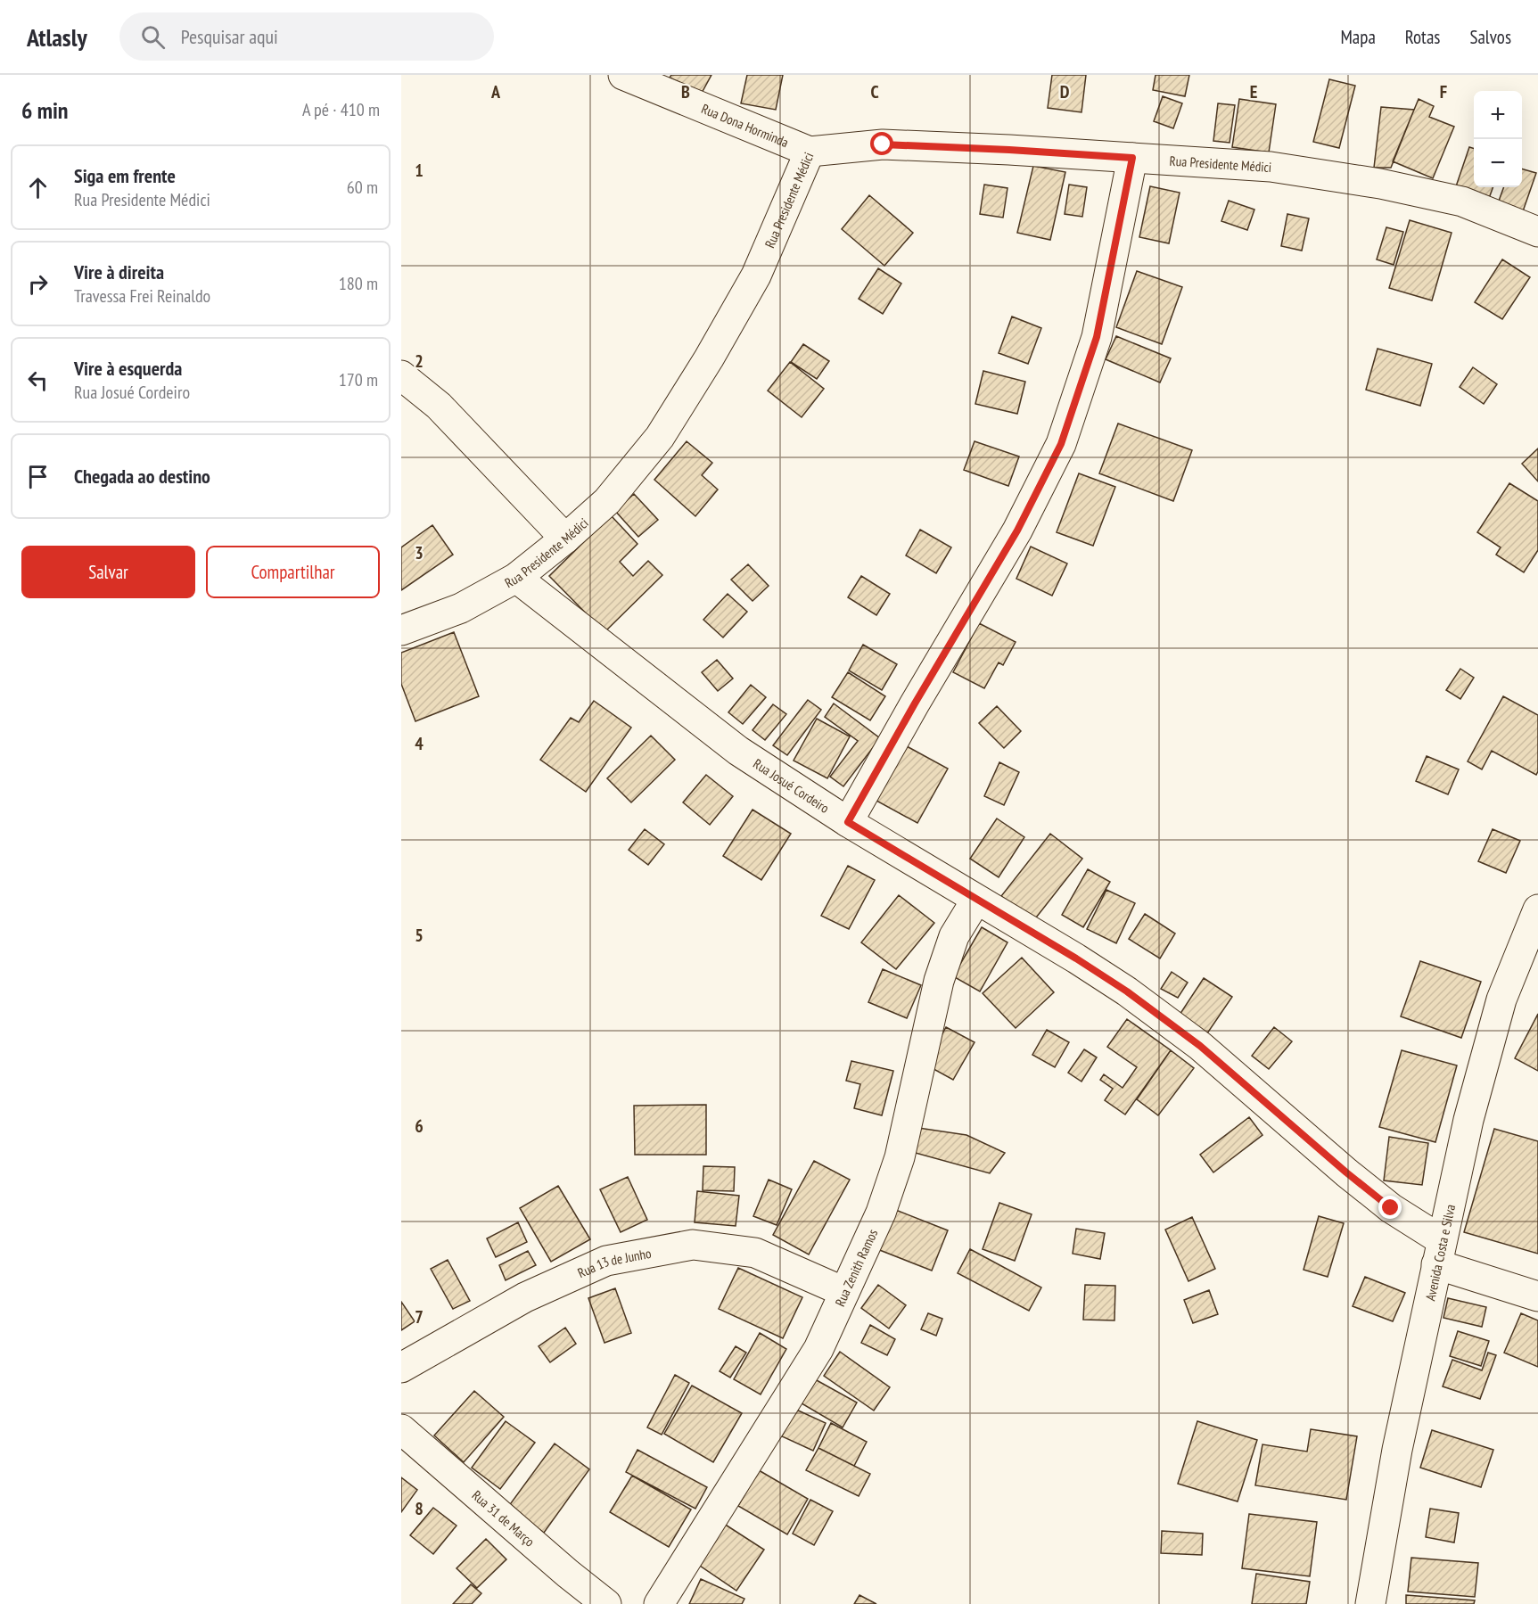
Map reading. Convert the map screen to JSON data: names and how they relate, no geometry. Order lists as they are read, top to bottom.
{
  "streets": {
    "street": [
      "Rua Dona Horminda",
      "Rua Presidente Médici",
      "Rua Josué Cordeiro",
      "Avenida Costa e Silva",
      "Rua 13 de Junho",
      "Rua Zenith Ramos",
      "Rua 31 de Março"
    ]
  },
  "crossings": [
    ["Rua Dona Horminda", "Rua Presidente Médici"],
    ["Rua Presidente Médici", "Rua Josué Cordeiro"],
    ["Rua Josué Cordeiro", "Avenida Costa e Silva"],
    ["Rua Josué Cordeiro", "Rua Zenith Ramos"],
    ["Rua 13 de Junho", "Rua Zenith Ramos"]
  ],
  "page": {
    "header": "Atlasly",
    "search": "Pesquisar aqui",
    "nav": ["Mapa", "Rotas", "Salvos"],
    "heading": ["6 min", "A pé · 410 m"],
    "map_buttons": ["+", "−"],
    "list": [
      ["Siga em frente", "Rua Presidente Médici", "60 m"],
      ["Vire à direita", "Travessa Frei Reinaldo", "180 m"],
      ["Vire à esquerda", "Rua Josué Cordeiro", "170 m"],
      "Chegada ao destino"
    ],
    "buttons": ["Salvar", "Compartilhar"]
  },
  "grid": {
    "columns": [
      "A",
      "B",
      "C",
      "D",
      "E",
      "F"
    ],
    "rows": [
      "1",
      "2",
      "3",
      "4",
      "5",
      "6",
      "7",
      "8"
    ]
  }
}
